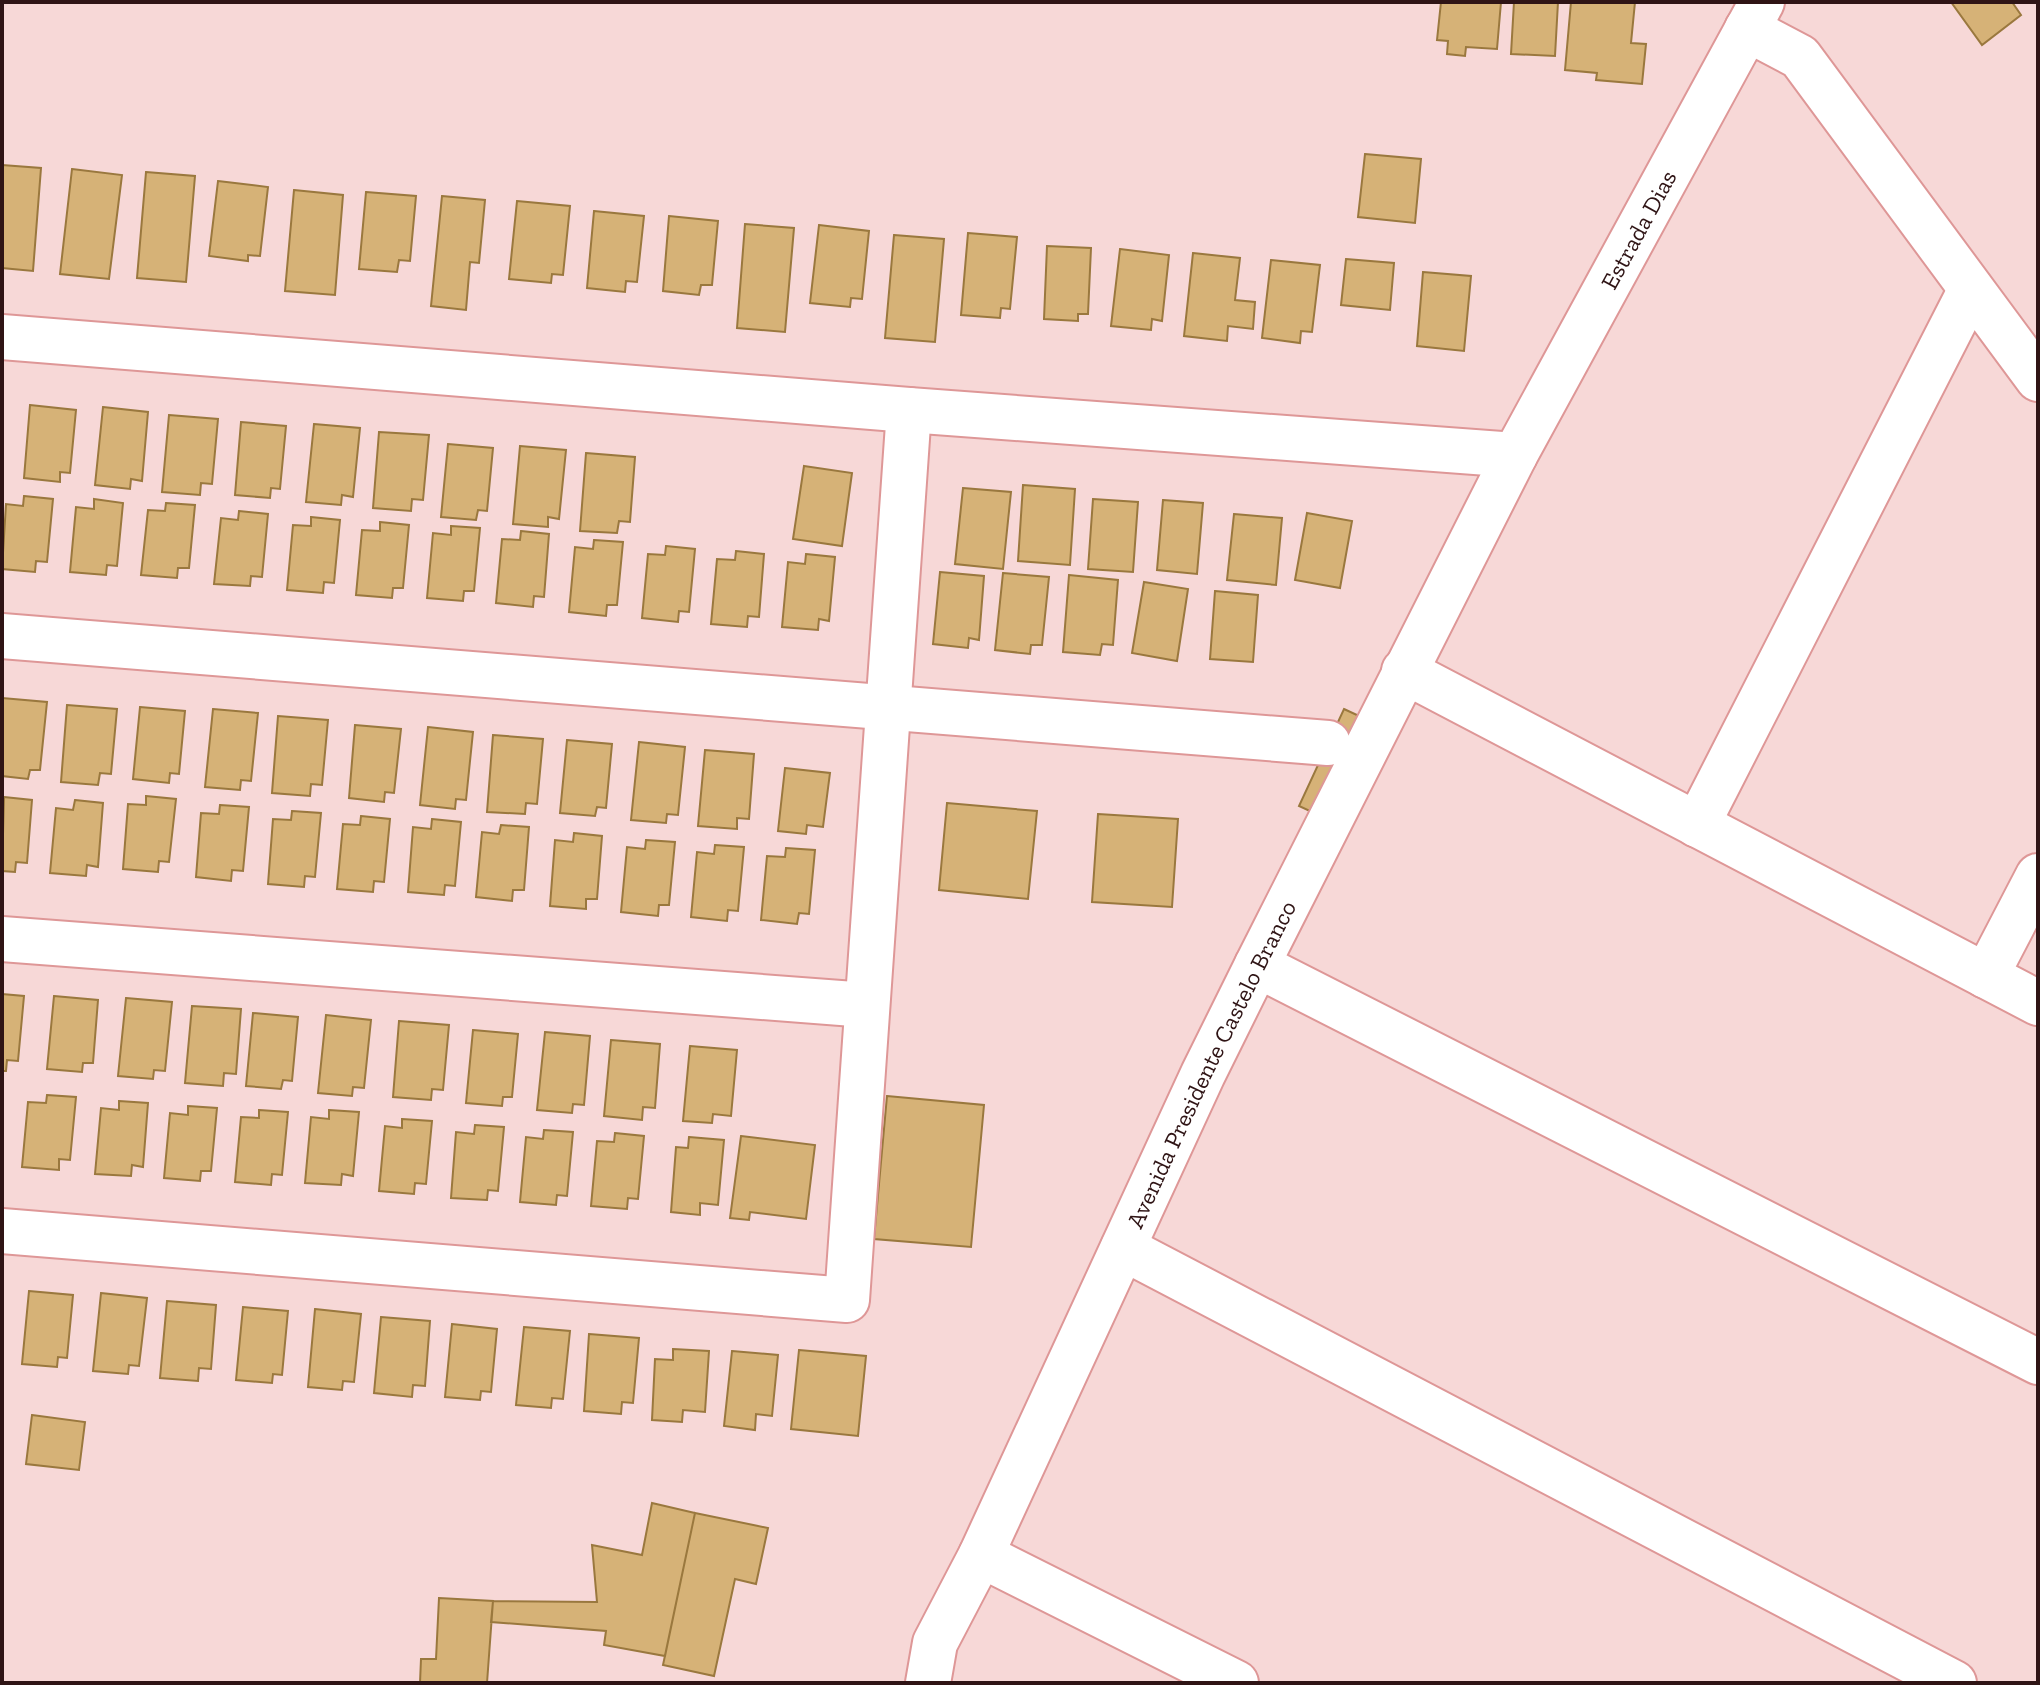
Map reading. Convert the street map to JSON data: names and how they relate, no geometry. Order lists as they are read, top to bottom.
{
  "streets": {
    "street": ["Estrada Dias", "Avenida Presidente Castelo Branco"]
  },
  "crossings": [
    ["Estrada Dias", "Avenida Presidente Castelo Branco"]
  ]
}
